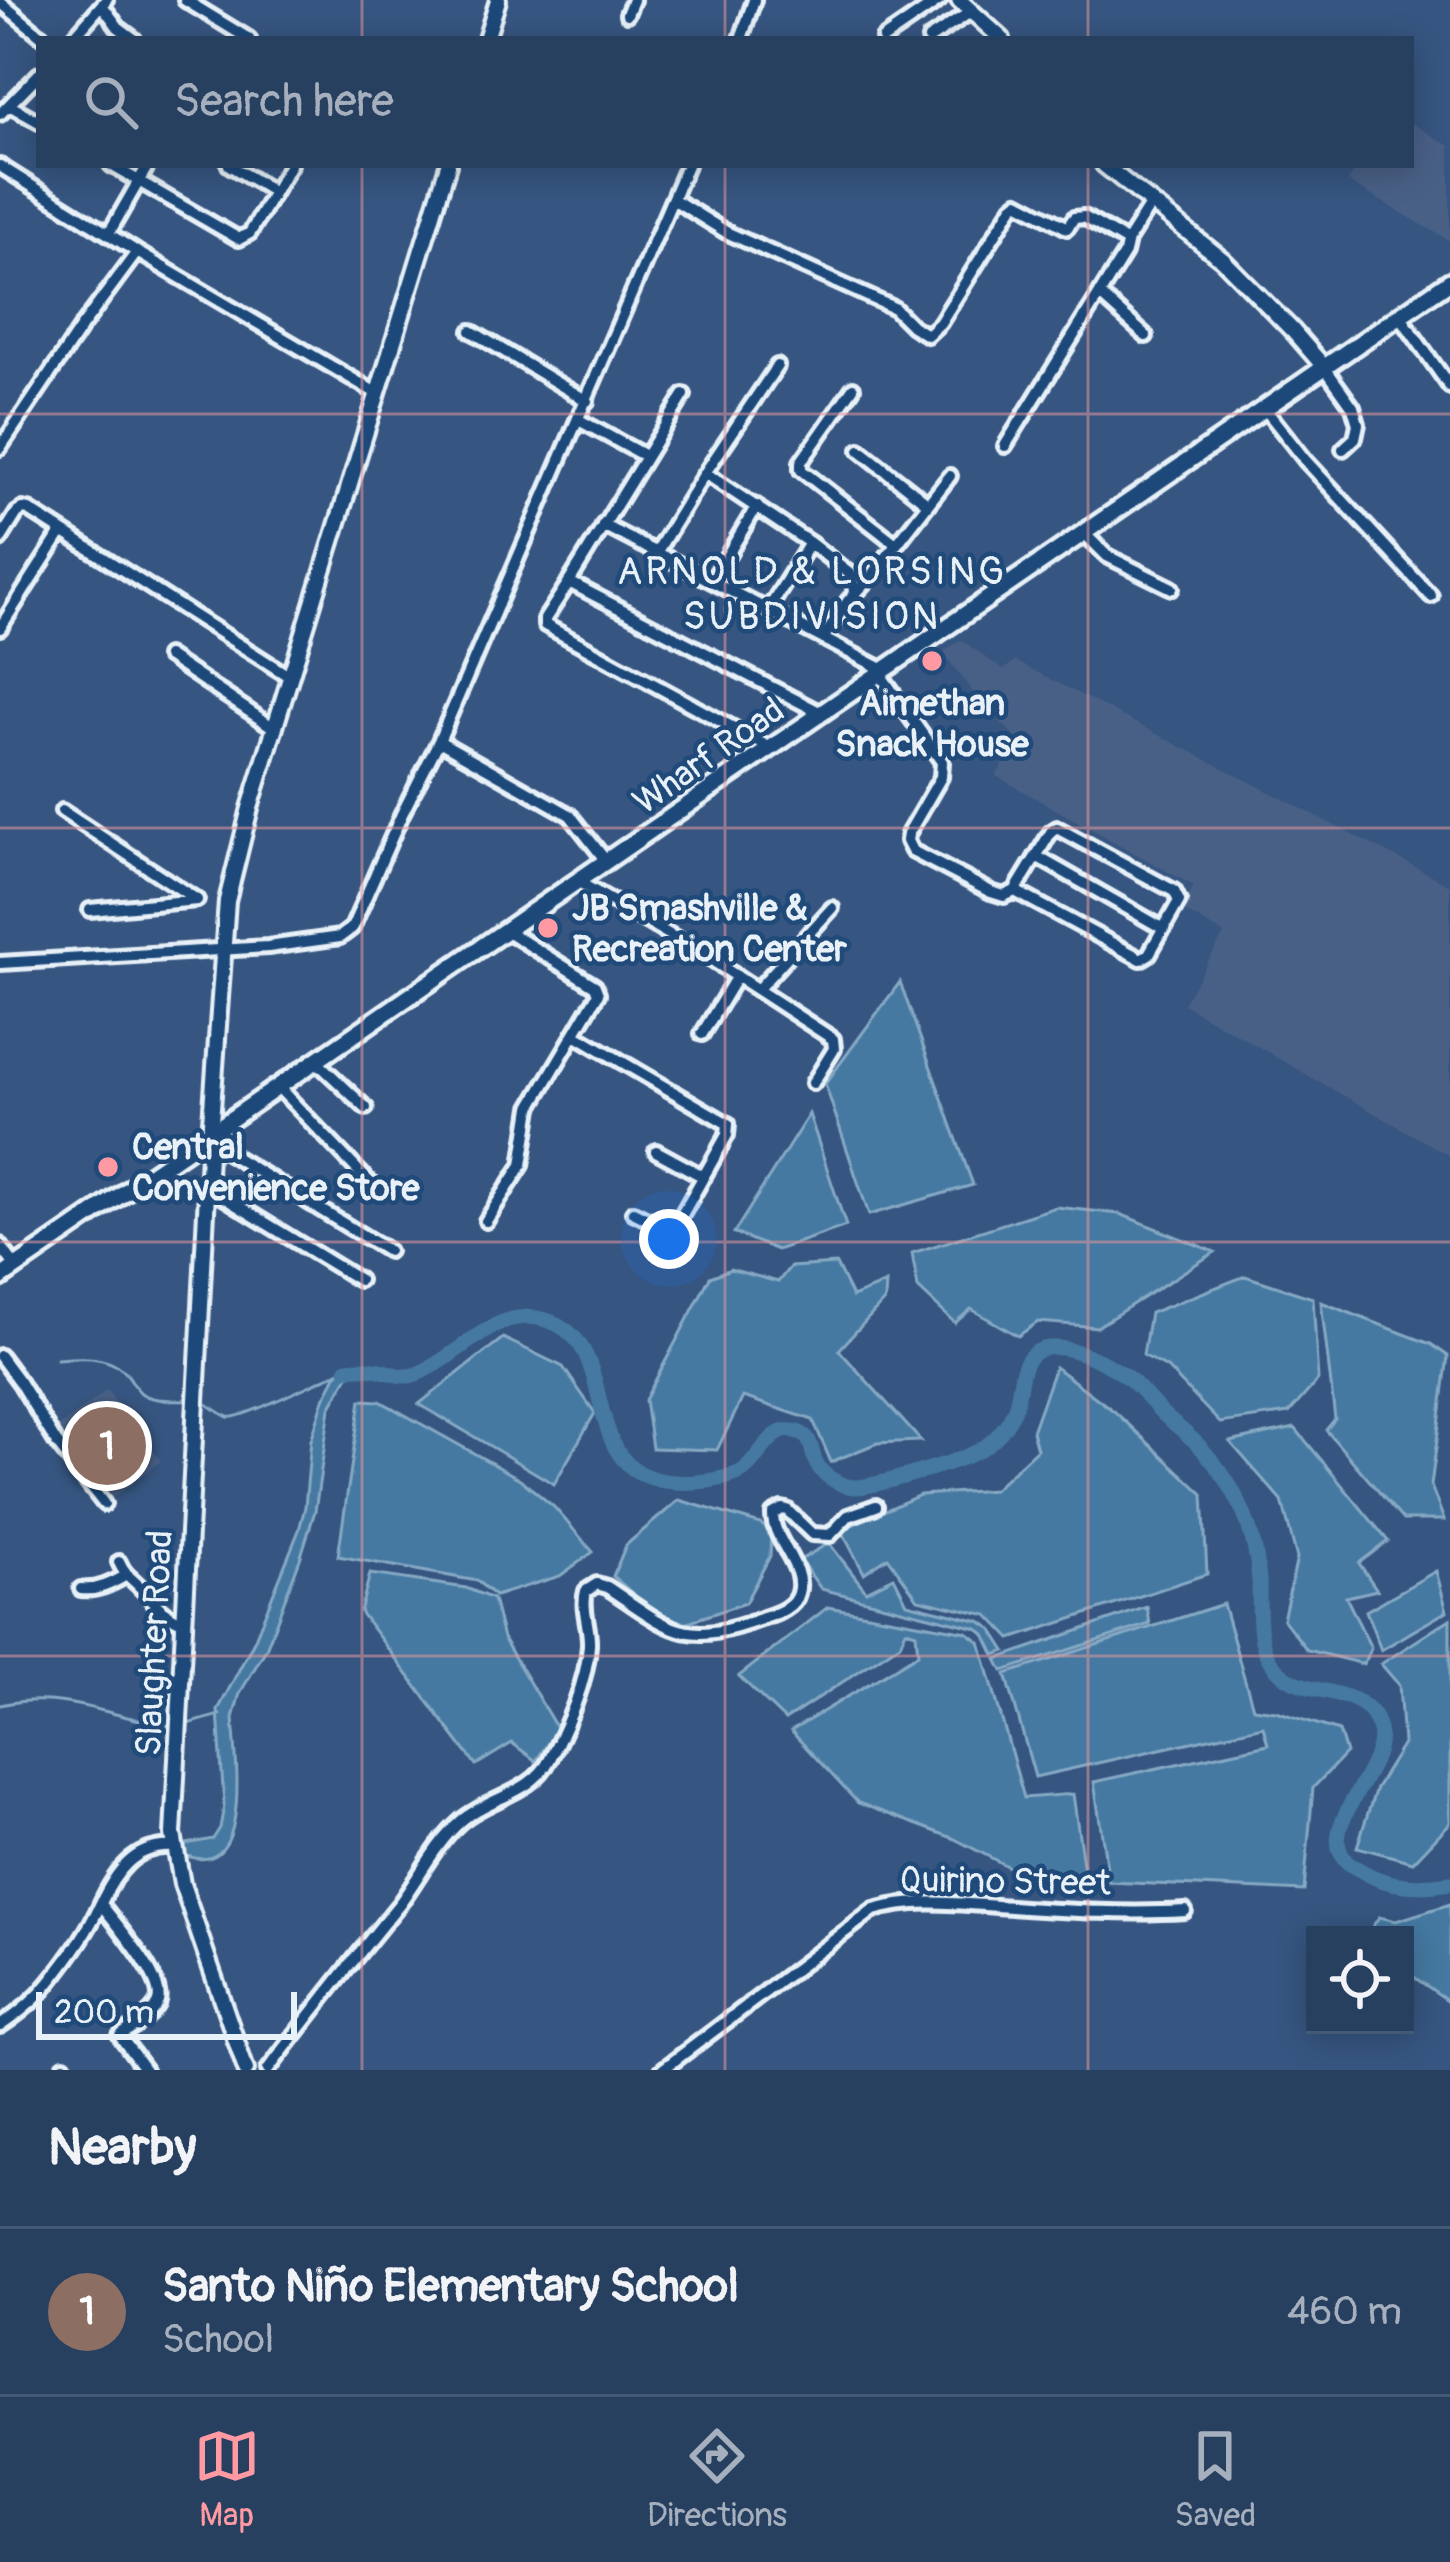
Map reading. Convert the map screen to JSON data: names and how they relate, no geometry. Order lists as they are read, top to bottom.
{
  "streets": {
    "main road": ["Wharf Road"],
    "street": ["Slaughter Road", "Quirino Street"]
  },
  "crossings": [
    ["Wharf Road", "Slaughter Road"]
  ],
  "districts": ["ARNOLD & LORSING SUBDIVISION"],
  "places": ["Aimethan Snack House", "JB Smashville & Recreation Center", "Central Convenience Store"],
  "scale_bar": "200 m",
  "page": {
    "search": "Search here",
    "pins": "1",
    "scale": "200 m",
    "heading": "Nearby",
    "list": [
      {
        "mark": "1",
        "name": "Santo Niño Elementary School",
        "note": "School",
        "value": "460 m"
      }
    ],
    "nav": ["Map", "Directions", "Saved"]
  }
}
